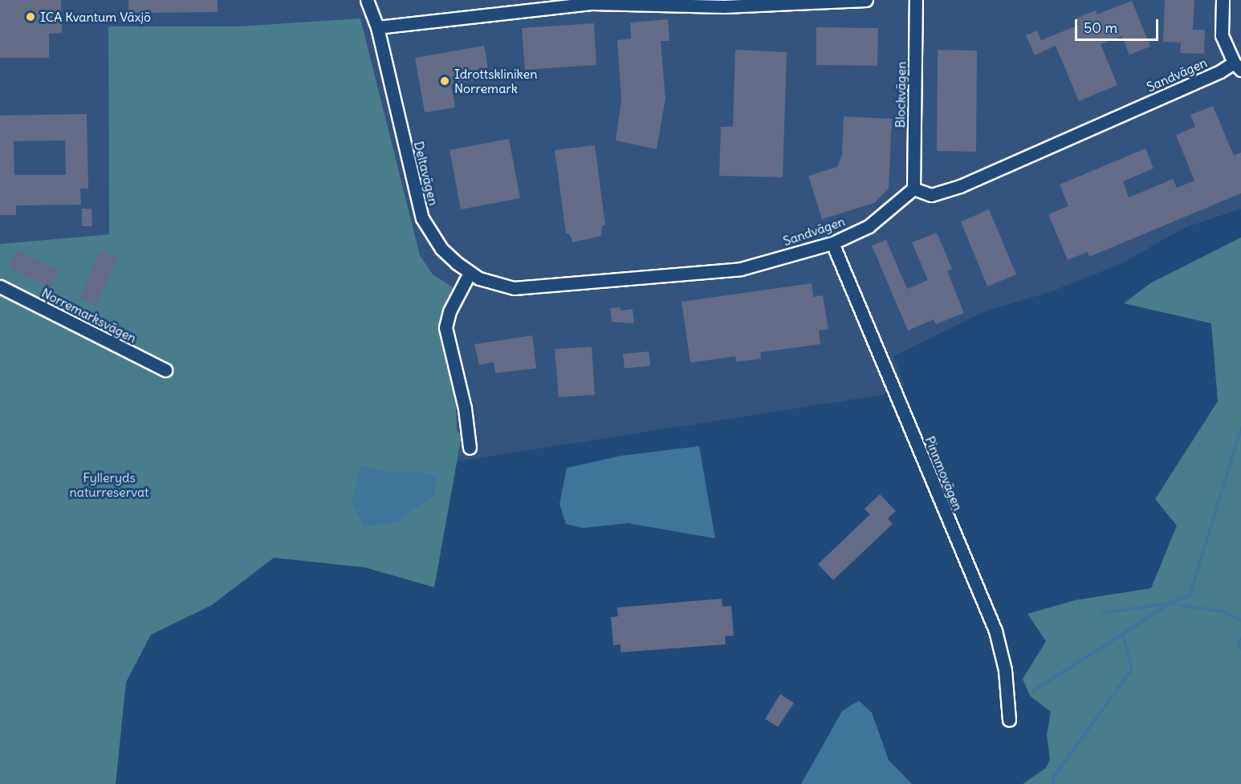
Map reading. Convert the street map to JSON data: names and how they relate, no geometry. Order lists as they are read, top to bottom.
{
  "streets": {
    "street": [
      "Sandvägen",
      "Blockvägen",
      "Deltavägen",
      "Norremarksvägen",
      "Pinnmovägen"
    ]
  },
  "crossings": [
    ["Sandvägen", "Blockvägen"],
    ["Sandvägen", "Deltavägen"],
    ["Sandvägen", "Pinnmovägen"]
  ],
  "parks": ["Fylleryds naturreservat"],
  "places": ["ICA Kvantum Växjö", "Idrottskliniken Norremark"],
  "scale_bar": "50 m"
}
